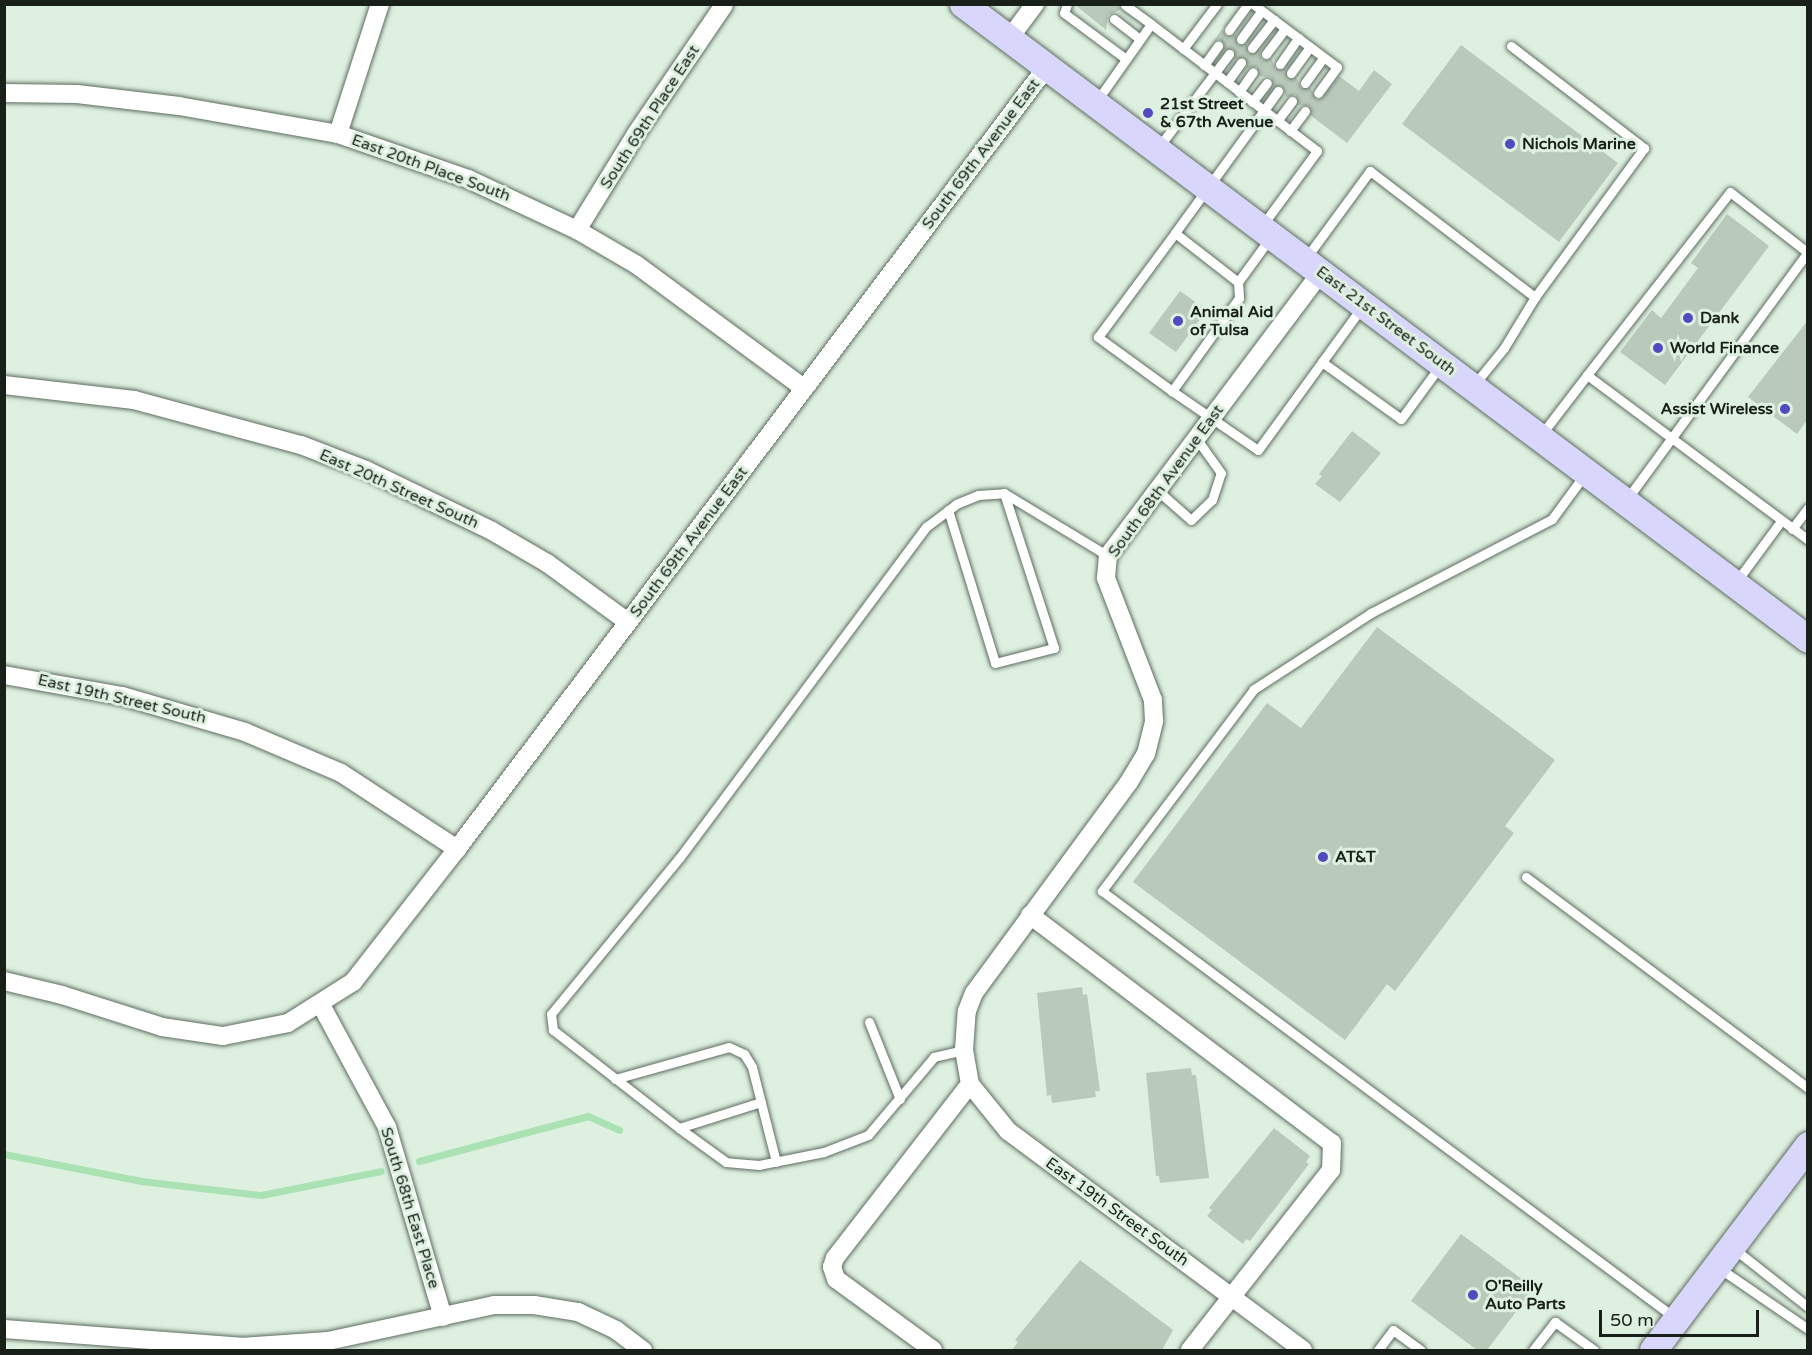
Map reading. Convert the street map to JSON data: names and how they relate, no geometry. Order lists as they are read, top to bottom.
{
  "streets": {
    "main road": ["East 21st Street South"],
    "street": [
      "South 69th Place East",
      "South 69th Avenue East",
      "East 20th Place South",
      "South 68th Avenue East",
      "East 20th Street South",
      "East 19th Street South",
      "South 68th East Place"
    ]
  },
  "crossings": [
    ["South 69th Place East", "East 20th Place South"],
    ["South 69th Avenue East", "East 20th Place South"],
    ["South 69th Avenue East", "East 21st Street South"],
    ["South 69th Avenue East", "East 20th Street South"],
    ["South 69th Avenue East", "East 19th Street South"],
    ["South 69th Avenue East", "South 68th East Place"],
    ["East 21st Street South", "South 68th Avenue East"],
    ["South 68th Avenue East", "East 19th Street South"]
  ],
  "places": [
    "21st Street & 67th Avenue",
    "Nichols Marine",
    "Dank",
    "Animal Aid of Tulsa",
    "World Finance",
    "Assist Wireless",
    "AT&T",
    "O'Reilly Auto Parts"
  ],
  "scale_bar": "50 m"
}
